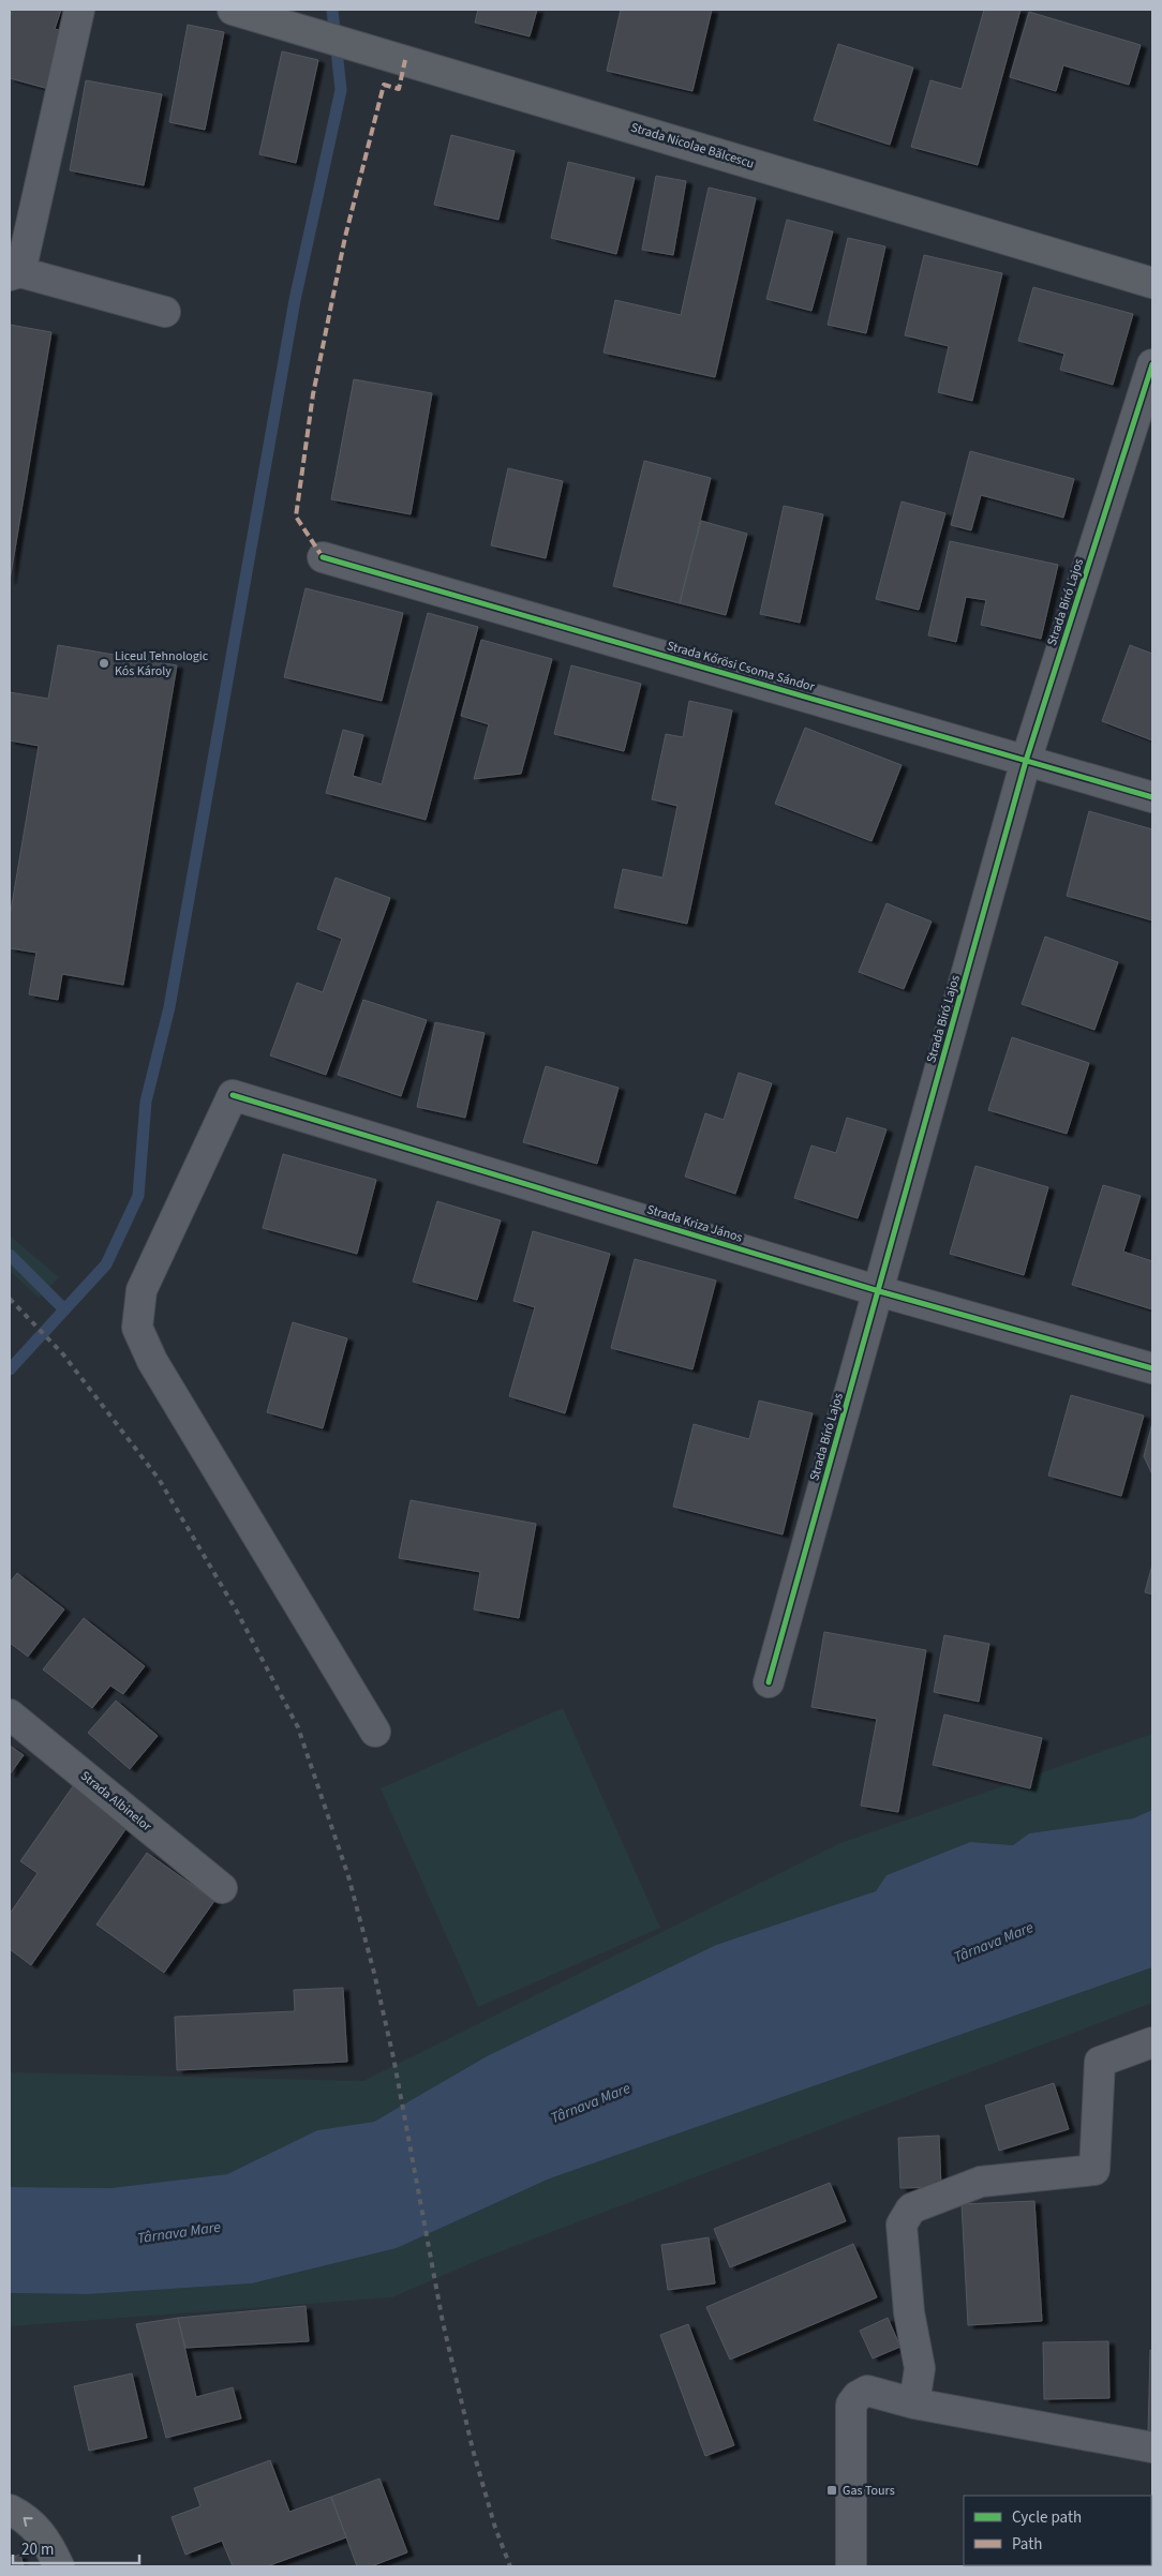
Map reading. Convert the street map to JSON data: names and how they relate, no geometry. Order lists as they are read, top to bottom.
{
  "streets": {
    "main road": ["Strada Nicolae Bălcescu"],
    "street": [
      "Strada Bíró Lajos",
      "Strada Kőrösi Csoma Sándor",
      "Strada Kriza János",
      "Strada Albinelor"
    ]
  },
  "crossings": [
    ["Strada Bíró Lajos", "Strada Kőrösi Csoma Sándor"],
    ["Strada Bíró Lajos", "Strada Kriza János"]
  ],
  "water": ["Târnava Mare"],
  "places": {
    "other": ["Liceul Tehnologic Kós Károly"],
    "transit": ["Gas Tours"]
  },
  "legend": ["Cycle path", "Path"],
  "scale_bar": "20 m"
}
